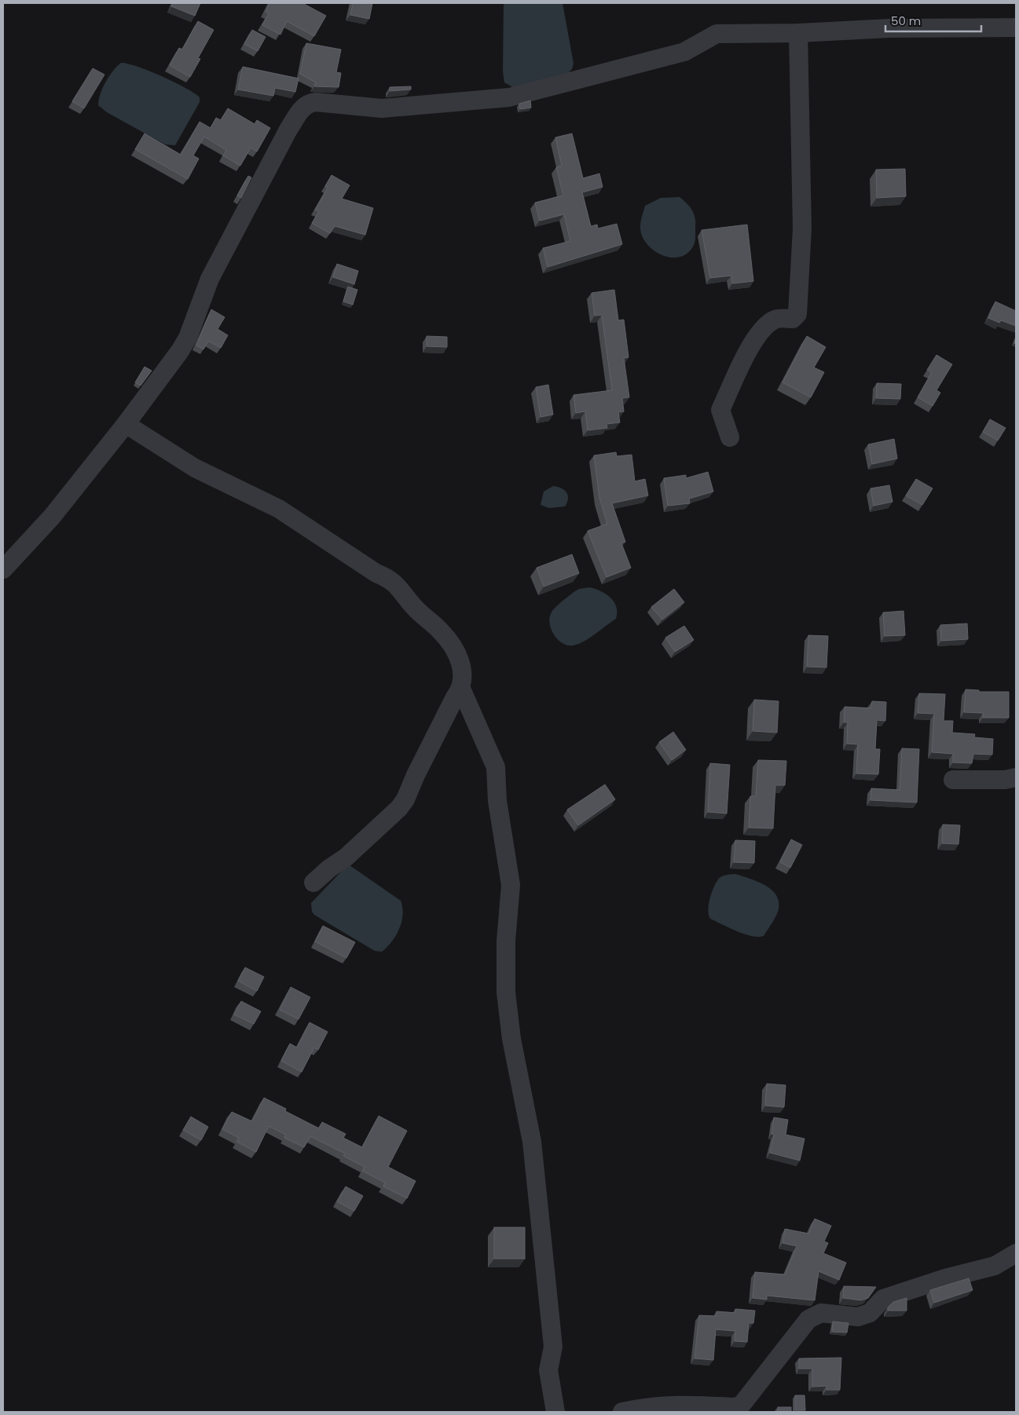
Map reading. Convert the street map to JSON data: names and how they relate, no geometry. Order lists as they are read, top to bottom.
{
  "scale_bar": "50 m"
}
